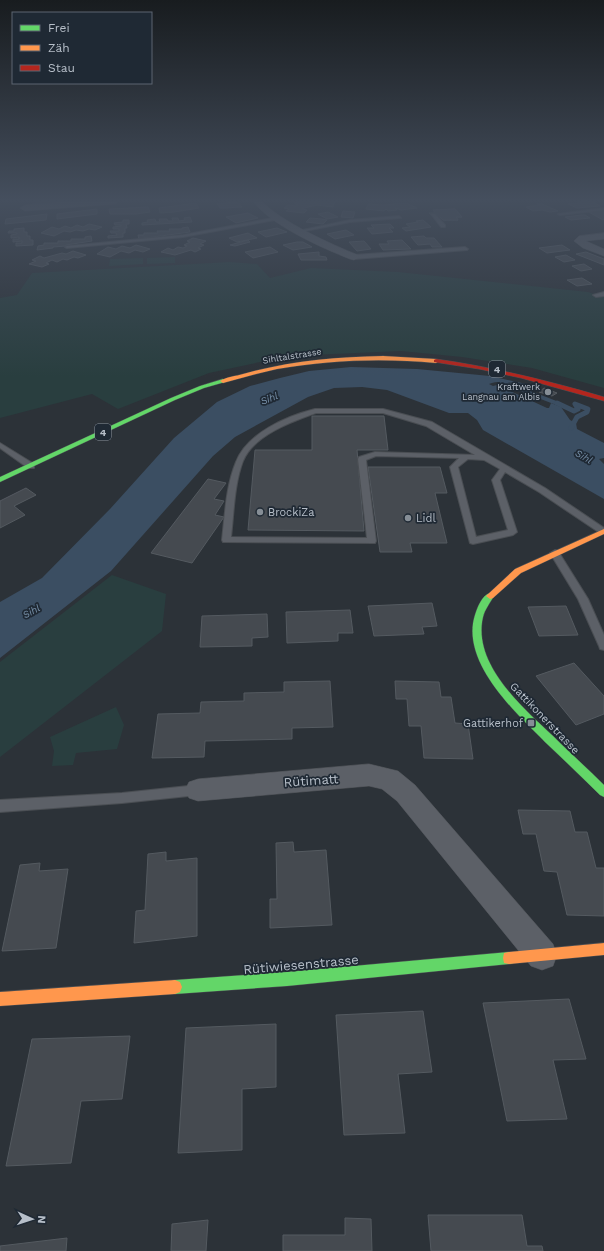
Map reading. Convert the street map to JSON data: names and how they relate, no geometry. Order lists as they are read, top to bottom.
{
  "streets": {
    "main road": [
      "Sihltalstrasse",
      "4",
      "Gattikonerstrasse",
      "Rütiwiesenstrasse"
    ],
    "street": ["Rütimatt"]
  },
  "crossings": [
    ["Rütimatt", "Rütiwiesenstrasse"]
  ],
  "water": ["Sihl"],
  "places": {
    "other": ["Kraftwerk Langnau am Albis", "BrockiZa", "Lidl"],
    "transit": ["Gattikerhof"]
  },
  "legend": ["Frei", "Zäh", "Stau"],
  "north": "right"
}
